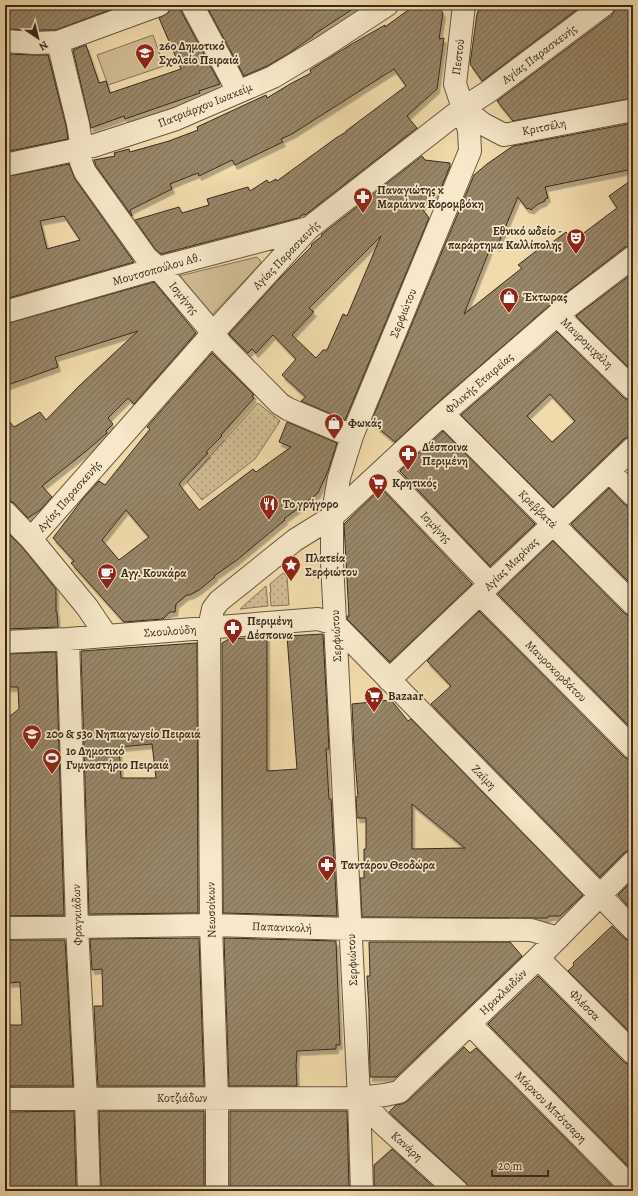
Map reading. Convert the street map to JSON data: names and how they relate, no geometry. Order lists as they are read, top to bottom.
{
  "streets": {
    "street": [
      "Αγίας Παρασκευής",
      "Πεστού",
      "Πατριάρχου Ιωακείμ",
      "Κριτσέλη",
      "Μουτσοπούλου Αθ.",
      "Ισμήνης",
      "Σερφιώτου",
      "Μαυρομιχάλη",
      "Φιλικής Εταιρείας",
      "Κρεββατά",
      "Αγίας Μαρίνας",
      "Σκουλούδη",
      "Μαυροκορδάτου",
      "Ζαΐμη",
      "Νεωσοίκων",
      "Φραγκιάδων",
      "Παπανικολή",
      "Ηρακλειδών",
      "Φλέσσα",
      "Κοτζιάδων",
      "Μάρκου Μπότσαρη",
      "Κανάρη"
    ]
  },
  "crossings": [
    ["Αγίας Παρασκευής", "Πεστού"],
    ["Αγίας Παρασκευής", "Κριτσέλη"],
    ["Αγίας Παρασκευής", "Μουτσοπούλου Αθ."],
    ["Αγίας Παρασκευής", "Ισμήνης"],
    ["Αγίας Παρασκευής", "Σερφιώτου"],
    ["Πεστού", "Κριτσέλη"],
    ["Πεστού", "Σερφιώτου"],
    ["Πατριάρχου Ιωακείμ", "Ισμήνης"],
    ["Κριτσέλη", "Σερφιώτου"],
    ["Μουτσοπούλου Αθ.", "Ισμήνης"],
    ["Ισμήνης", "Σερφιώτου"],
    ["Ισμήνης", "Φιλικής Εταιρείας"],
    ["Ισμήνης", "Αγίας Μαρίνας"],
    ["Ισμήνης", "Μαυροκορδάτου"],
    ["Σερφιώτου", "Φιλικής Εταιρείας"],
    ["Σερφιώτου", "Σκουλούδη"],
    ["Σερφιώτου", "Ζαΐμη"],
    ["Σερφιώτου", "Νεωσοίκων"],
    ["Σερφιώτου", "Παπανικολή"],
    ["Σερφιώτου", "Ηρακλειδών"],
    ["Σερφιώτου", "Κοτζιάδων"],
    ["Σερφιώτου", "Κανάρη"],
    ["Μαυρομιχάλη", "Φιλικής Εταιρείας"],
    ["Φιλικής Εταιρείας", "Κρεββατά"],
    ["Φιλικής Εταιρείας", "Νεωσοίκων"],
    ["Κρεββατά", "Αγίας Μαρίνας"],
    ["Αγίας Μαρίνας", "Μαυροκορδάτου"],
    ["Αγίας Μαρίνας", "Ζαΐμη"],
    ["Σκουλούδη", "Ζαΐμη"],
    ["Σκουλούδη", "Νεωσοίκων"],
    ["Σκουλούδη", "Φραγκιάδων"],
    ["Ζαΐμη", "Ηρακλειδών"],
    ["Νεωσοίκων", "Παπανικολή"],
    ["Νεωσοίκων", "Κοτζιάδων"],
    ["Φραγκιάδων", "Παπανικολή"],
    ["Φραγκιάδων", "Κοτζιάδων"],
    ["Παπανικολή", "Ηρακλειδών"],
    ["Ηρακλειδών", "Φλέσσα"],
    ["Ηρακλειδών", "Κοτζιάδων"],
    ["Ηρακλειδών", "Μάρκου Μπότσαρη"],
    ["Ηρακλειδών", "Κανάρη"],
    ["Κοτζιάδων", "Κανάρη"]
  ],
  "places": {
    "school or university": ["26ο Δημοτικό Σχολείο Πειραιά", "20ο & 53ο Νηπιαγωγείο Πειραιά"],
    "pharmacy": [
      "Παναγιώτης κ Μαριάννα Κορομβόκη",
      "Δέσποινα Περιμένη",
      "Περιμένη Δέσποινα",
      "Ταντάρου Θεοδώρα"
    ],
    "theatre": ["Εθνικό ωδείο - παράρτημα Καλλίπολης"],
    "shop": ["Έκτωρας", "Φωκάς"],
    "supermarket": ["Κρητικός", "Bazaar"],
    "restaurant": ["Το γρήγορο"],
    "place": ["Πλατεία Σερφιώτου"],
    "cafe": ["Αγγ. Κουκάρα"],
    "sports": ["1ο Δημοτικό Γυμναστήριο Πειραιά"]
  },
  "scale_bar": "20 m",
  "north": "bottom right"
}
